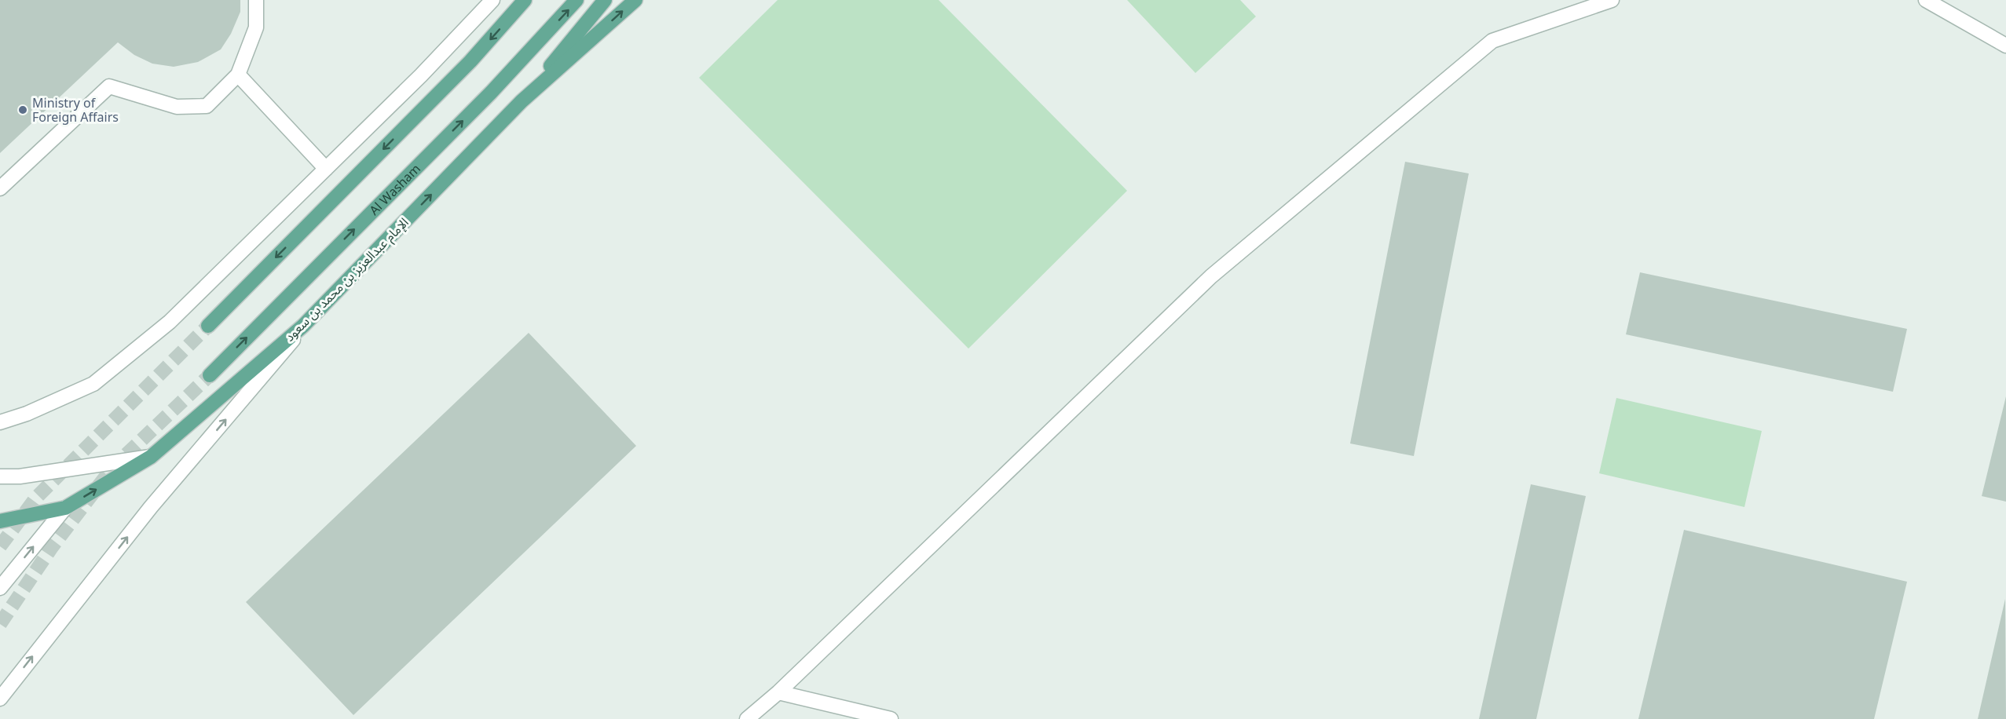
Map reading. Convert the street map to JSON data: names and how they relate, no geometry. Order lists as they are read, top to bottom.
{
  "streets": {
    "main road": ["Al Washam", "الإمام عبدالعزيز بن محمد بن سعود"]
  },
  "places": ["Ministry of Foreign Affairs"]
}
